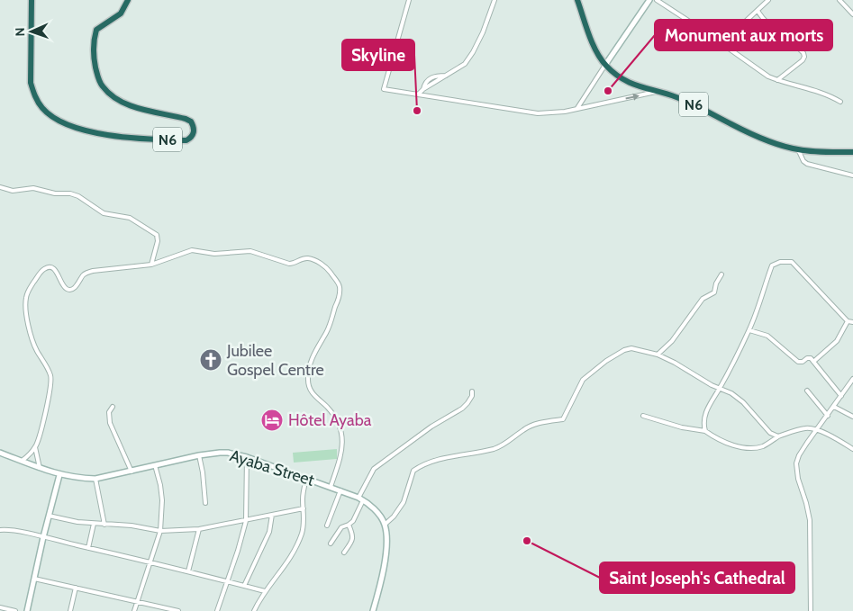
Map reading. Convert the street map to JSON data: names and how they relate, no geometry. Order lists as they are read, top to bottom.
{
  "streets": {
    "highway": ["N6"],
    "main road": ["Ayaba Street"]
  },
  "places": {
    "other": ["Monument aux morts", "Skyline", "Saint Joseph's Cathedral"],
    "church": ["Jubilee Gospel Centre"],
    "hotel": ["Hôtel Ayaba"]
  },
  "north": "left"
}
